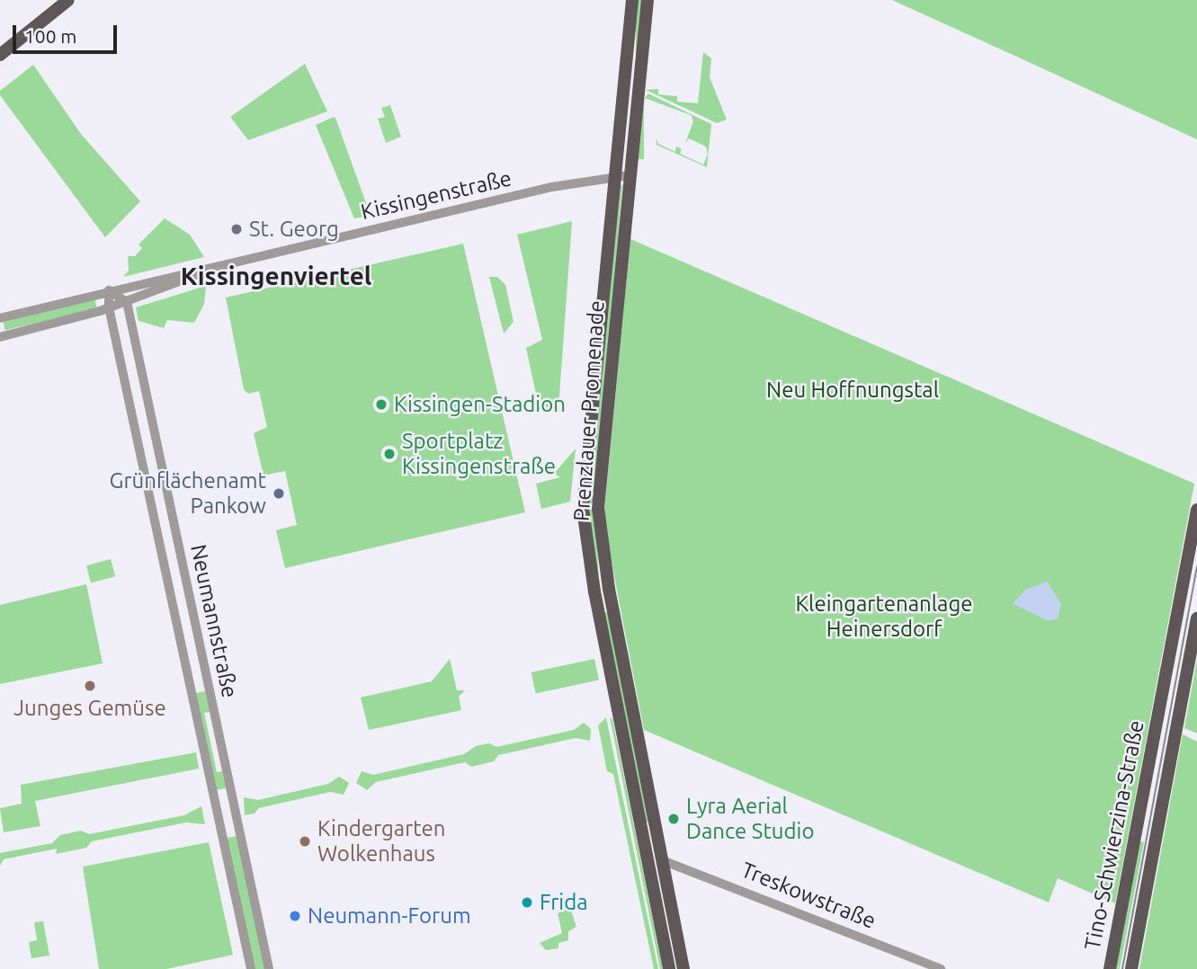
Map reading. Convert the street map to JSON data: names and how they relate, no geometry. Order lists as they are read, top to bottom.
{
  "streets": {
    "main road": ["Prenzlauer Promenade", "Tino-Schwierzina-Straße"],
    "street": ["Kissingenstraße", "Neumannstraße", "Treskowstraße"]
  },
  "crossings": [
    ["Kissingenstraße", "Prenzlauer Promenade"],
    ["Kissingenstraße", "Neumannstraße"],
    ["Prenzlauer Promenade", "Treskowstraße"]
  ],
  "districts": ["Kissingenviertel"],
  "parks": ["Neu Hoffnungstal", "Kleingartenanlage Heinersdorf"],
  "places": [
    "St. Georg",
    "Kissingen-Stadion",
    "Sportplatz Kissingenstraße",
    "Grünflächenamt Pankow",
    "Junges Gemüse",
    "Lyra Aerial Dance Studio",
    "Kindergarten Wolkenhaus",
    "Frida",
    "Neumann-Forum"
  ],
  "scale_bar": "100 m"
}
